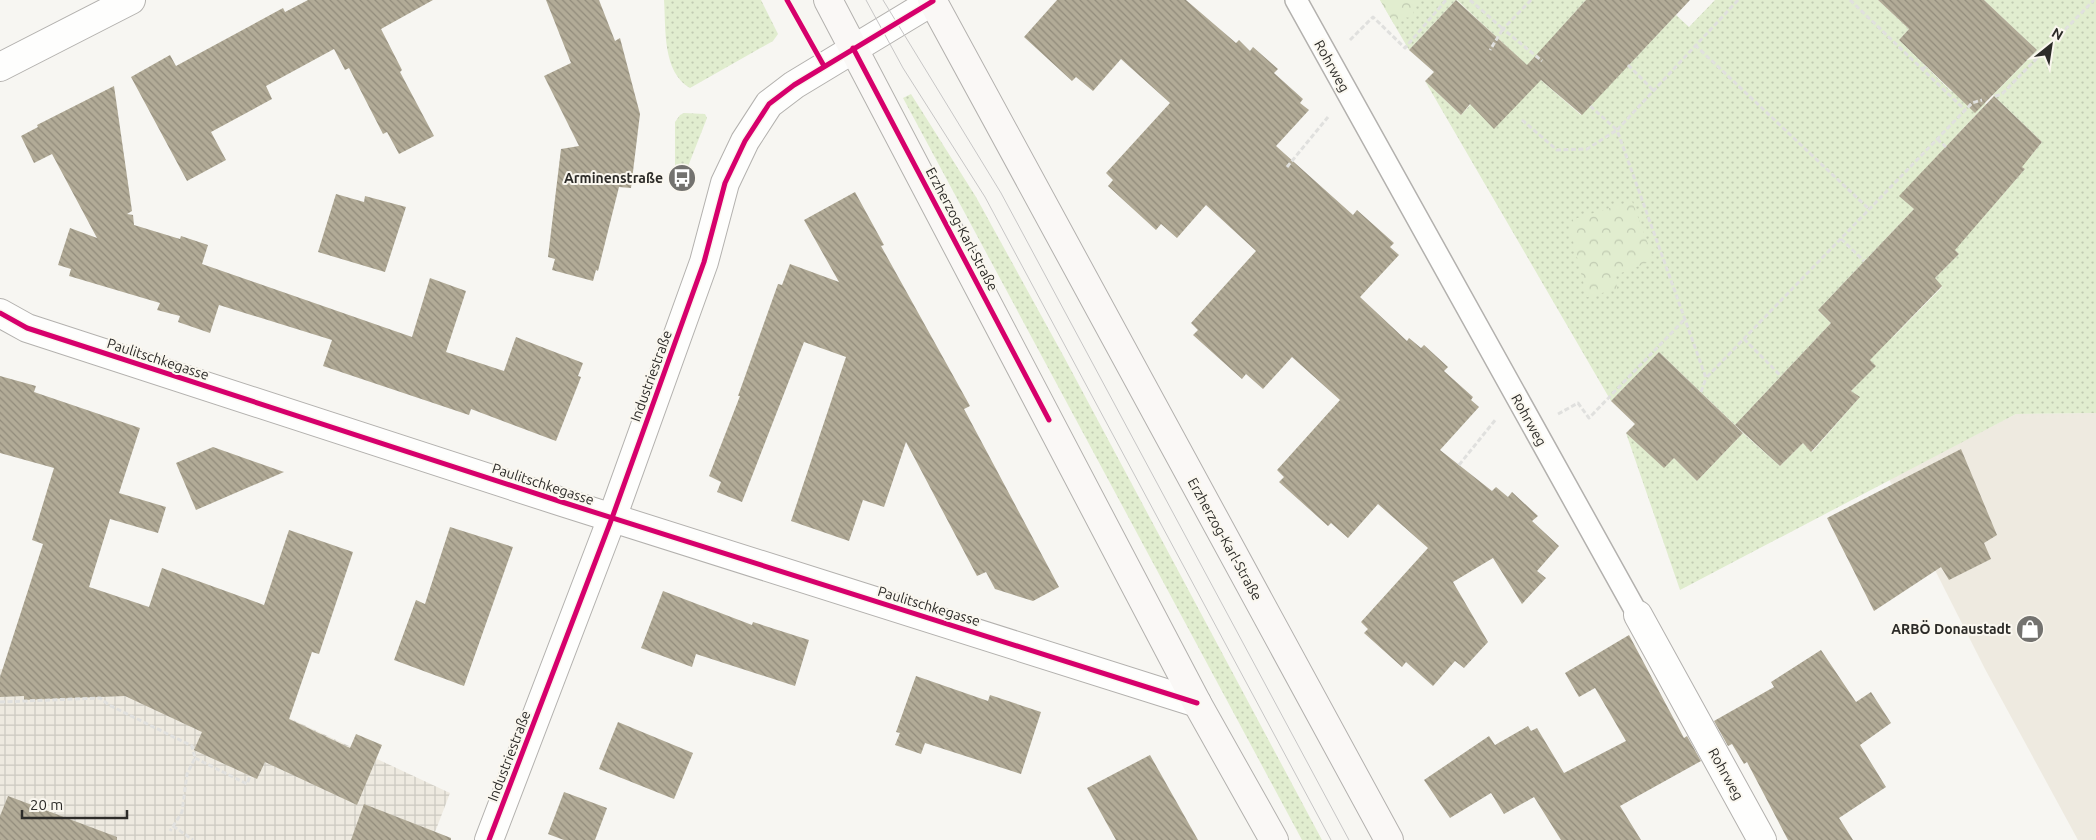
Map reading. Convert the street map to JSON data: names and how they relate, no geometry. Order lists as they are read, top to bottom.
{
  "streets": {
    "main road": ["Erzherzog-Karl-Straße"],
    "street": ["Rohrweg", "Paulitschkegasse", "Industriestraße"]
  },
  "crossings": [
    ["Erzherzog-Karl-Straße", "Paulitschkegasse"],
    ["Erzherzog-Karl-Straße", "Industriestraße"],
    ["Paulitschkegasse", "Industriestraße"]
  ],
  "places": {
    "bus stop": ["Arminenstraße"],
    "shop": ["ARBÖ Donaustadt"]
  },
  "scale_bar": "20 m",
  "north": "top right"
}
